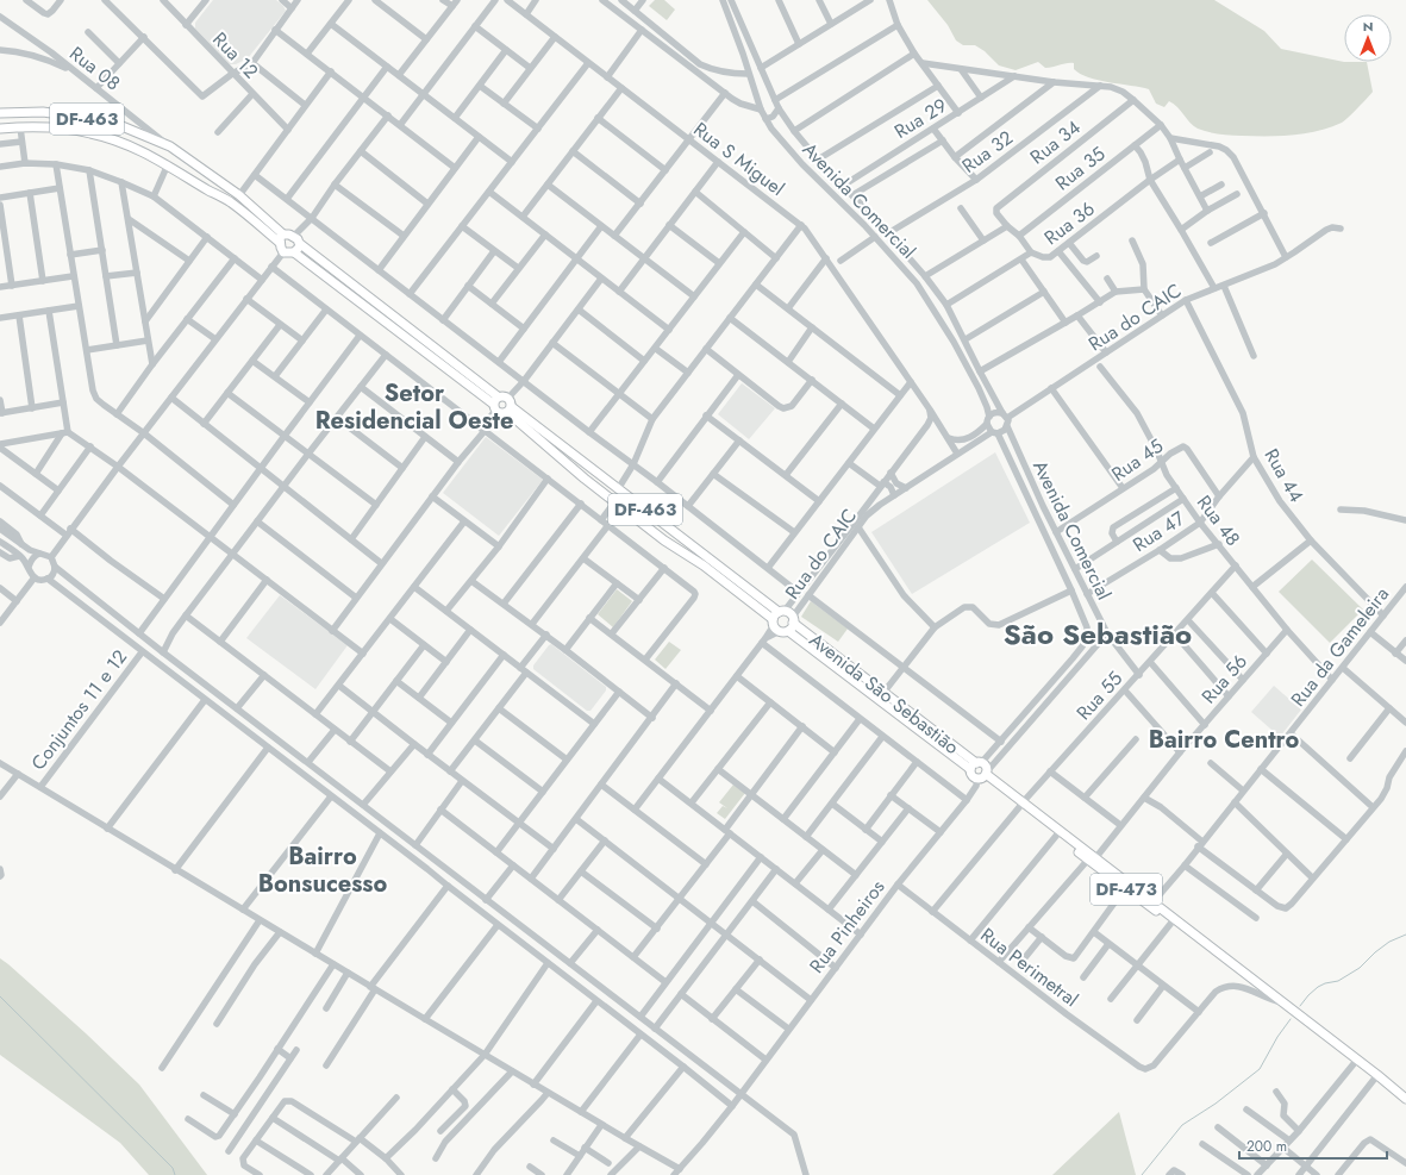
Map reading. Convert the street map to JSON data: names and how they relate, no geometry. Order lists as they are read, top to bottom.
{
  "streets": {
    "main road": ["DF-463", "Avenida São Sebastião", "DF-473"],
    "street": [
      "Rua 12",
      "Rua 08",
      "Rua 29",
      "Rua 34",
      "Rua 32",
      "Rua S Miguel",
      "Rua 35",
      "Avenida Comercial",
      "Rua 36",
      "Rua do CAIC",
      "Rua 45",
      "Rua 44",
      "Rua 48",
      "Rua 47",
      "Rua da Gameleira",
      "Rua 56",
      "Rua 55",
      "Conjuntos 11 e 12",
      "Rua Pinheiros",
      "Rua Perimetral"
    ]
  },
  "crossings": [
    ["Rua 08", "DF-463"],
    ["Rua 29", "Avenida Comercial"],
    ["DF-463", "Rua do CAIC"],
    ["DF-463", "Avenida São Sebastião"],
    ["Rua 32", "Avenida Comercial"],
    ["Rua S Miguel", "Rua do CAIC"],
    ["Avenida Comercial", "Rua 36"],
    ["Avenida Comercial", "Rua do CAIC"],
    ["Avenida Comercial", "Rua 45"],
    ["Avenida Comercial", "Rua 47"],
    ["Avenida Comercial", "Avenida São Sebastião"],
    ["Avenida Comercial", "Rua 55"],
    ["Avenida Comercial", "DF-473"],
    ["Rua do CAIC", "Rua 44"],
    ["Rua do CAIC", "Avenida São Sebastião"],
    ["Rua 45", "Rua 48"],
    ["Rua 45", "Rua 47"],
    ["Rua 44", "Rua 47"],
    ["Rua 44", "Rua da Gameleira"],
    ["Rua 48", "Rua 47"],
    ["Rua 48", "Rua da Gameleira"],
    ["Rua 48", "Rua 56"],
    ["Rua 48", "Rua 55"],
    ["Rua da Gameleira", "DF-473"],
    ["Rua 56", "DF-473"],
    ["Rua 56", "Rua Perimetral"],
    ["Avenida São Sebastião", "DF-473"],
    ["Rua 55", "DF-473"],
    ["Rua 55", "Rua Perimetral"],
    ["DF-473", "Rua Pinheiros"],
    ["Rua Pinheiros", "Rua Perimetral"]
  ],
  "districts": [
    "Setor Residencial Oeste",
    "São Sebastião",
    "Bairro Centro",
    "Bairro Bonsucesso"
  ],
  "scale_bar": "200 m",
  "north": "top"
}
